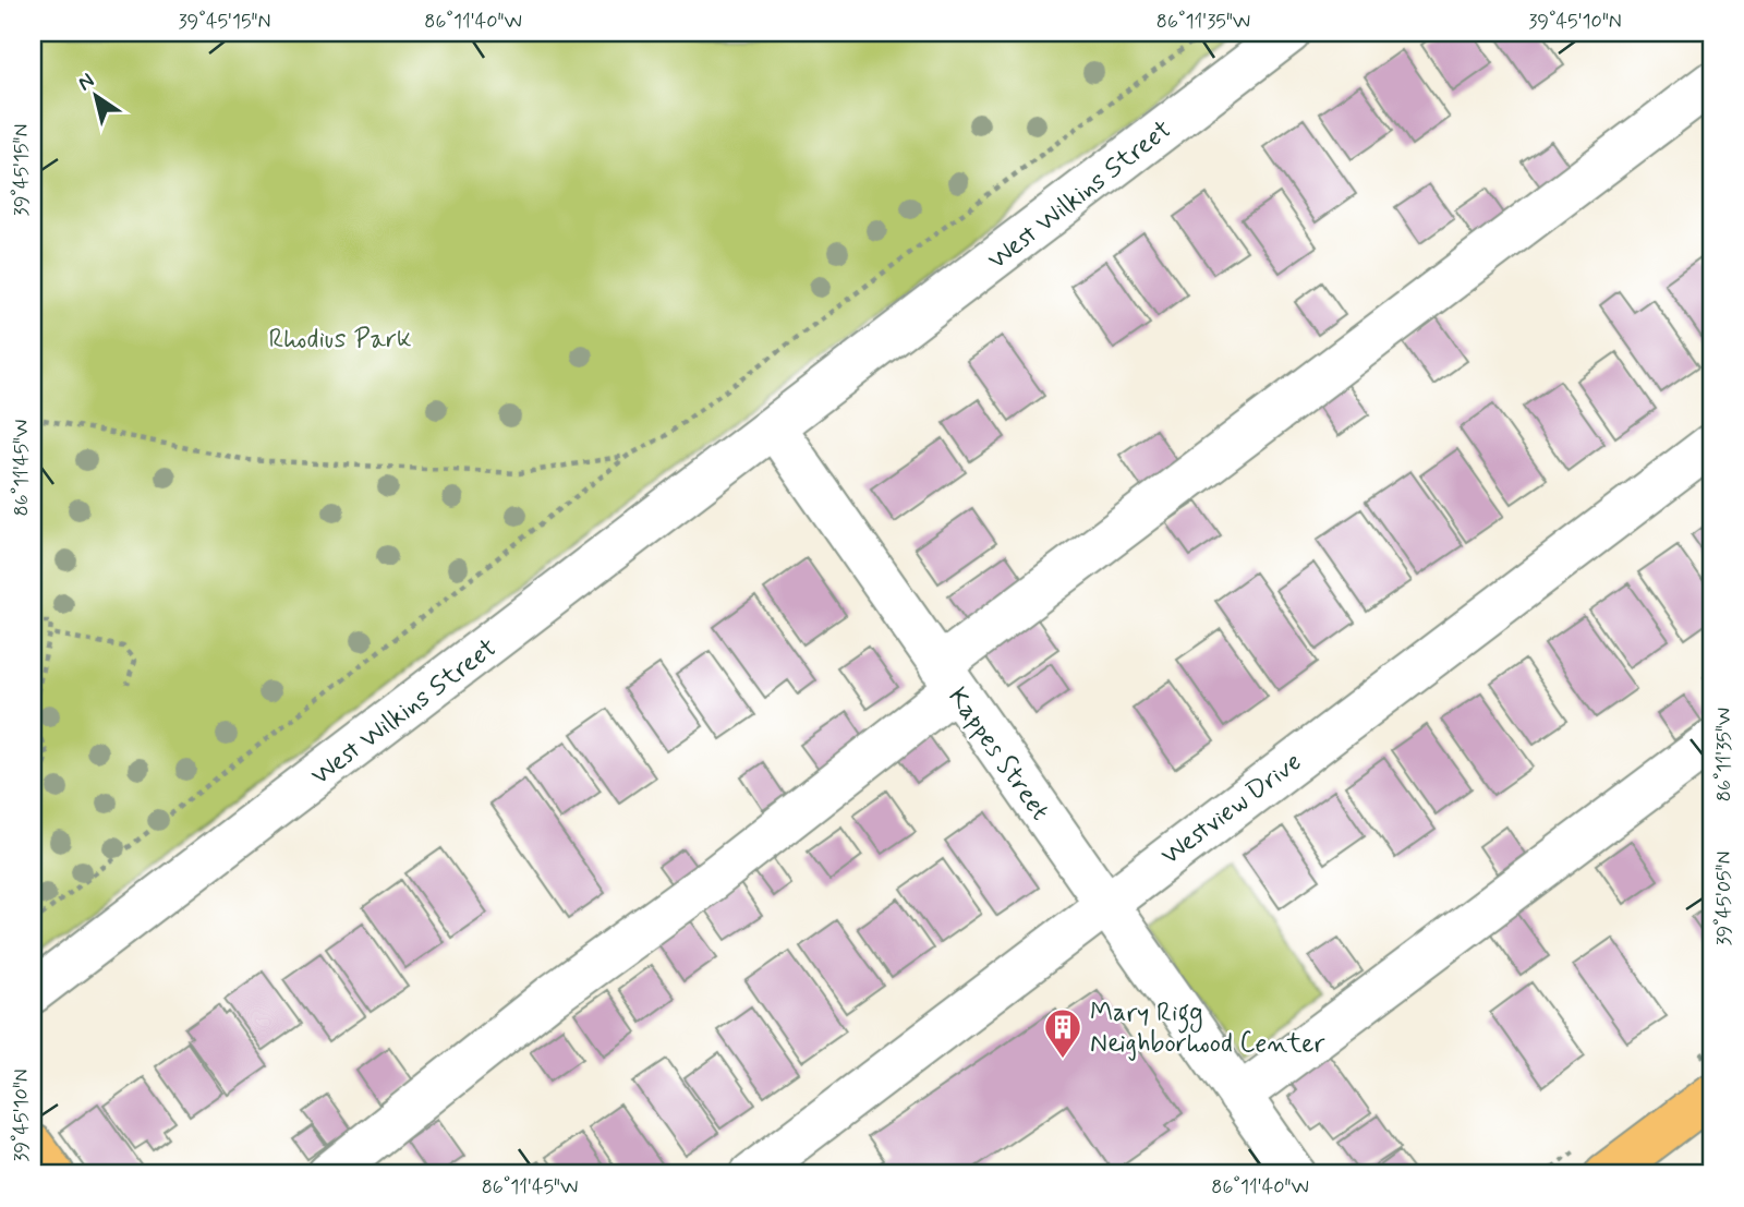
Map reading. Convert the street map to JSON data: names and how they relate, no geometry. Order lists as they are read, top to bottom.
{
  "streets": {
    "street": ["West Wilkins Street", "Kappes Street", "Westview Drive"]
  },
  "crossings": [
    ["West Wilkins Street", "Kappes Street"],
    ["Kappes Street", "Westview Drive"]
  ],
  "parks": ["Rhodius Park"],
  "places": {
    "building": ["Mary Rigg Neighborhood Center"]
  },
  "north": "top left",
  "coordinates": [
    "39°45'15\"N",
    "86°11'40\"W",
    "86°11'35\"W",
    "39°45'10\"N",
    "86°11'45\"W",
    "39°45'05\"N"
  ]
}
